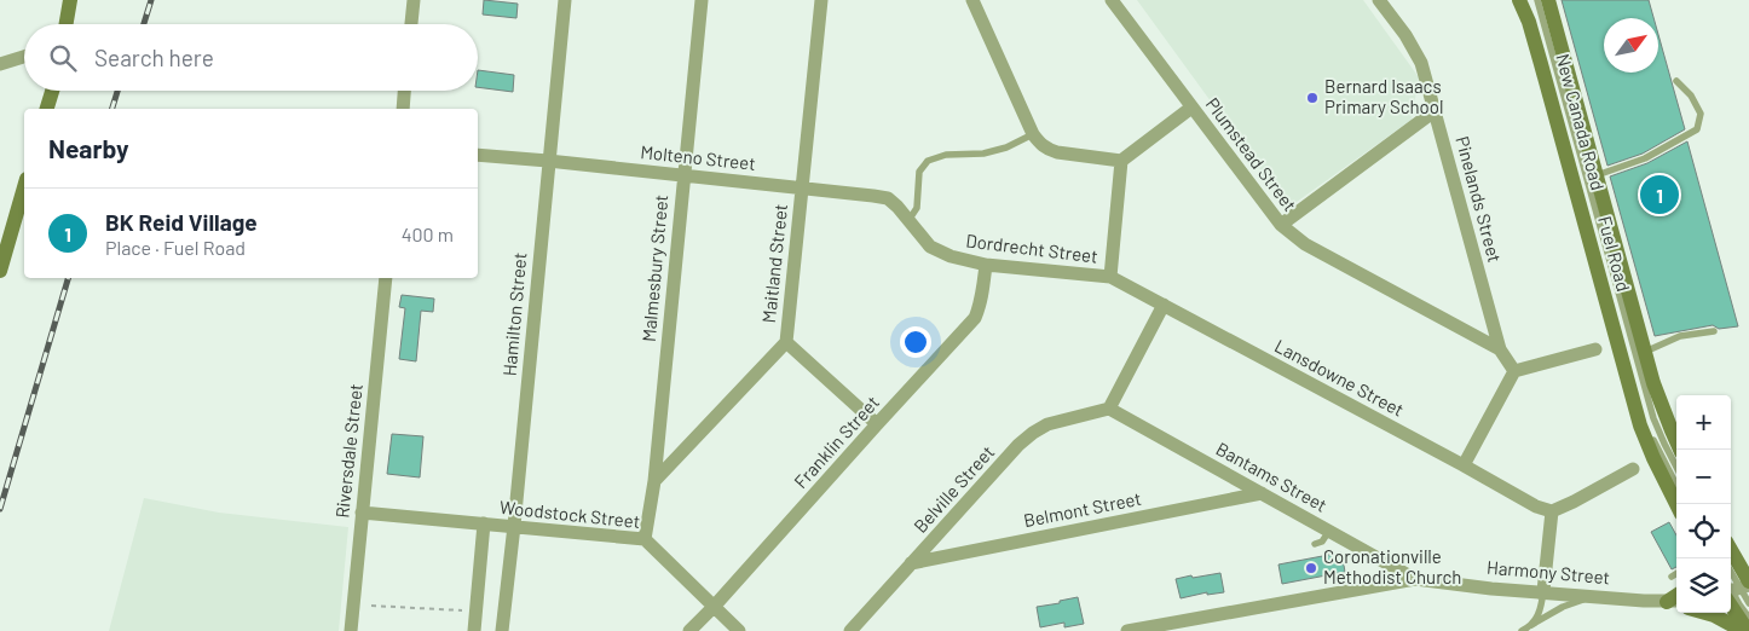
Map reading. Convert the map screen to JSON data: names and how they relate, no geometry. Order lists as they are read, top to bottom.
{
  "streets": {
    "main road": ["Fuel Road"],
    "street": [
      "Plumstead Street",
      "Molteno Street",
      "Pinelands Street",
      "Dordrecht Street",
      "Maitland Street",
      "Malmesbury Street",
      "Hamilton Street",
      "Lansdowne Street",
      "Franklin Street",
      "Riversdale Street",
      "Bantams Street",
      "Belville Street",
      "Belmont Street",
      "Woodstock Street",
      "Harmony Street"
    ],
    "lane": ["New Canada Road"]
  },
  "crossings": [
    ["Plumstead Street", "Pinelands Street"],
    ["Molteno Street", "Dordrecht Street"],
    ["Molteno Street", "Maitland Street"],
    ["Molteno Street", "Malmesbury Street"],
    ["Molteno Street", "Hamilton Street"],
    ["Dordrecht Street", "Lansdowne Street"],
    ["Dordrecht Street", "Franklin Street"],
    ["Maitland Street", "Malmesbury Street"],
    ["Malmesbury Street", "Woodstock Street"],
    ["Hamilton Street", "Woodstock Street"],
    ["Franklin Street", "Woodstock Street"],
    ["Riversdale Street", "Woodstock Street"],
    ["Bantams Street", "Belville Street"],
    ["Bantams Street", "Belmont Street"],
    ["Bantams Street", "Harmony Street"],
    ["Belville Street", "Belmont Street"]
  ],
  "places": ["Bernard Isaacs Primary School", "Coronationville Methodist Church"],
  "north": "top right",
  "page": {
    "search": "Search here",
    "heading": "Nearby",
    "pins": "1",
    "list": [
      {
        "mark": "1",
        "name": "BK Reid Village",
        "note": "Place · Fuel Road",
        "value": "400 m"
      }
    ],
    "map_buttons": ["+", "−"]
  }
}
